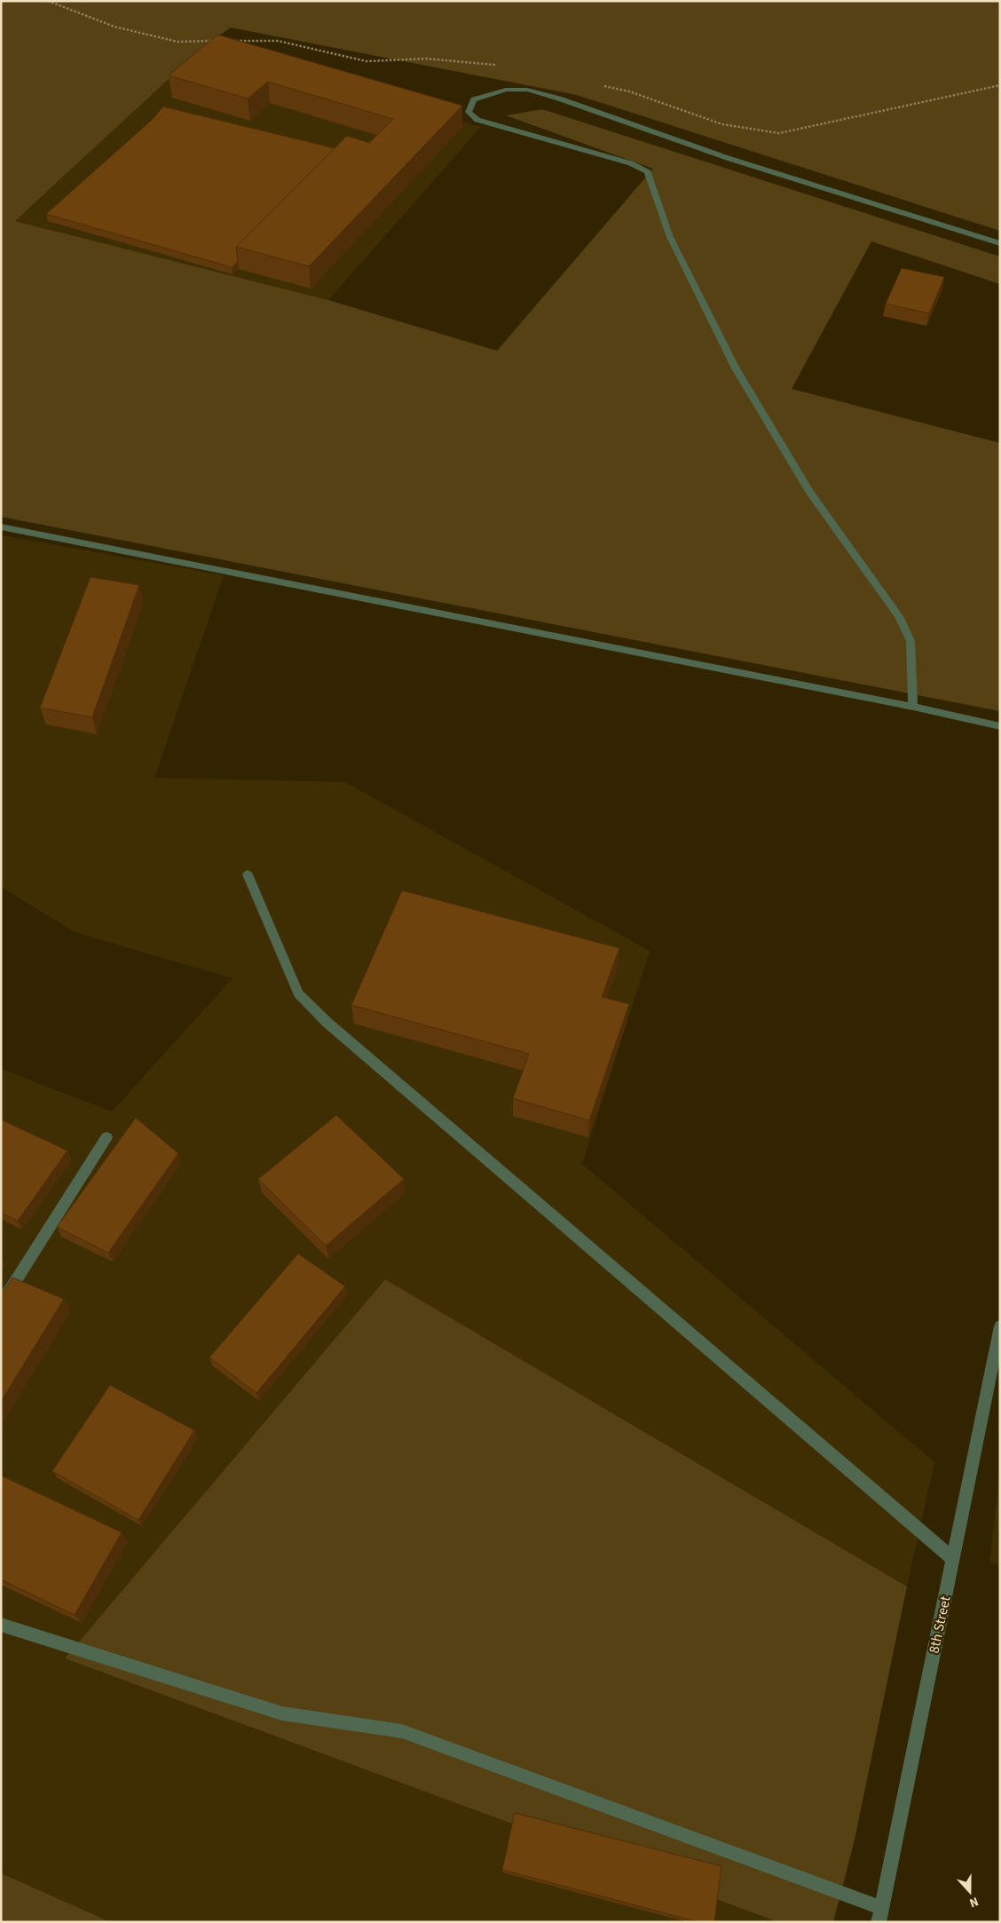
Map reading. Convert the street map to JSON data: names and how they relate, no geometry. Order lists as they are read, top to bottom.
{
  "streets": {
    "street": ["8th Street"]
  },
  "north": "bottom"
}
